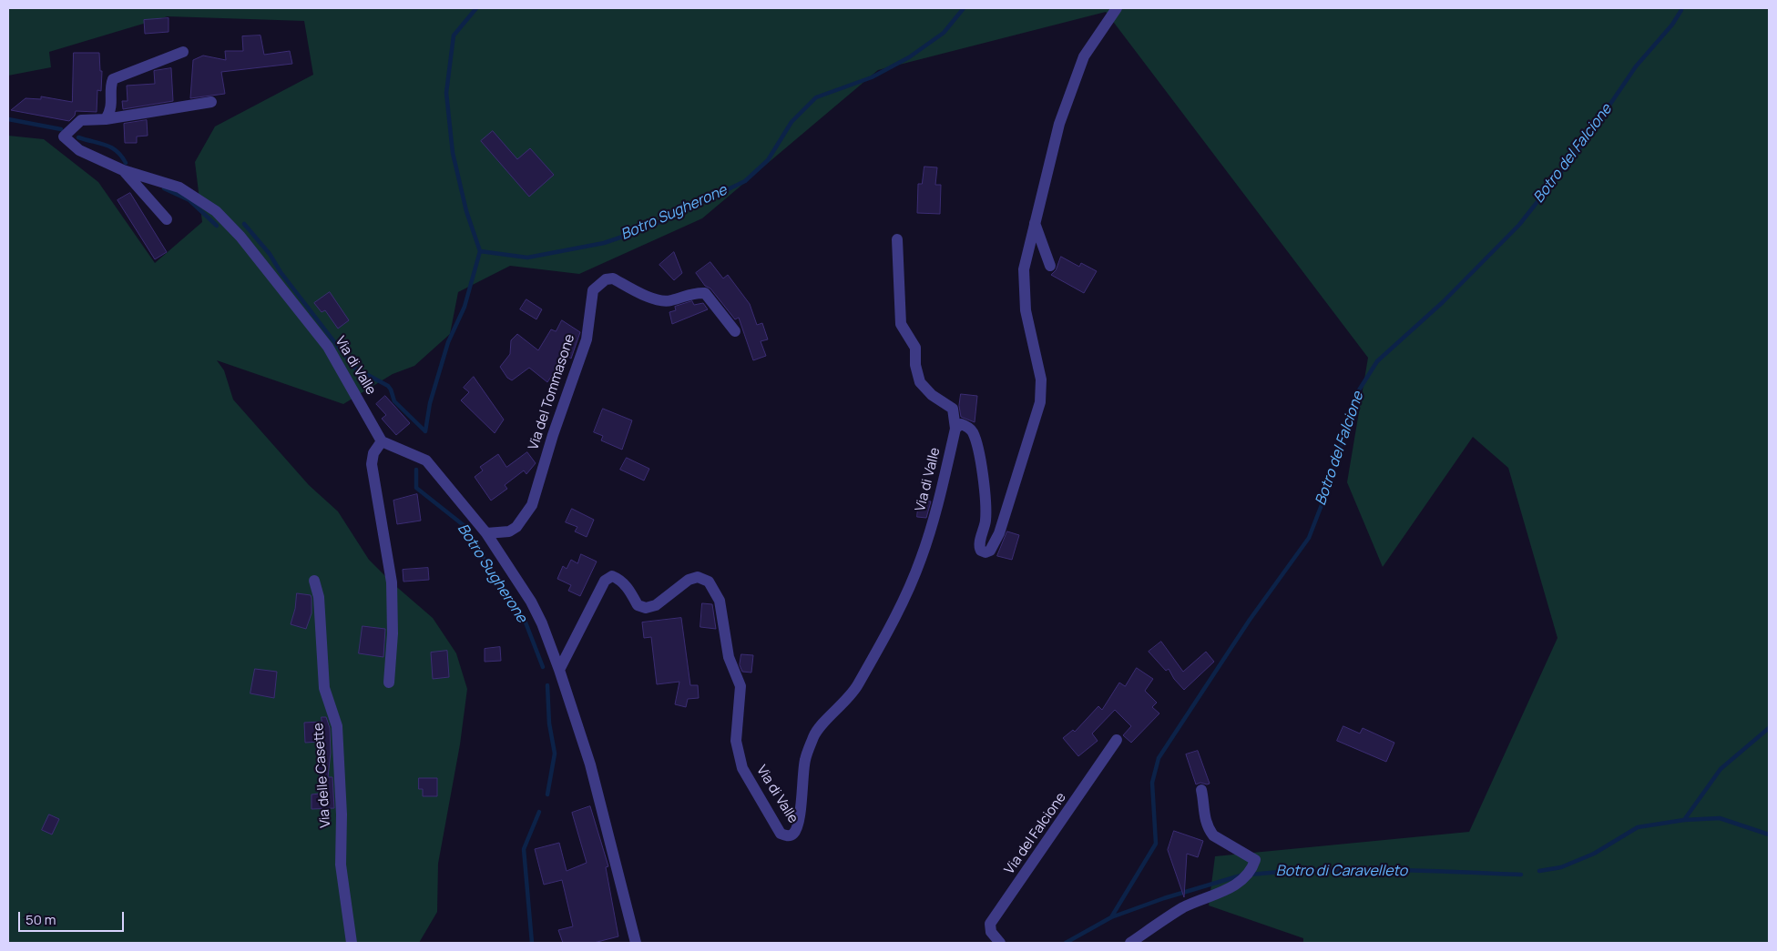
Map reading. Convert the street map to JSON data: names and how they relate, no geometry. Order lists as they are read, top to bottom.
{
  "streets": {
    "street": [
      "Via di Valle",
      "Via del Tommasone",
      "Via delle Casette",
      "Via del Falcione"
    ]
  },
  "water": ["Botro del Falcione", "Botro Sugherone", "Botro di Caravelleto"],
  "scale_bar": "50 m"
}
